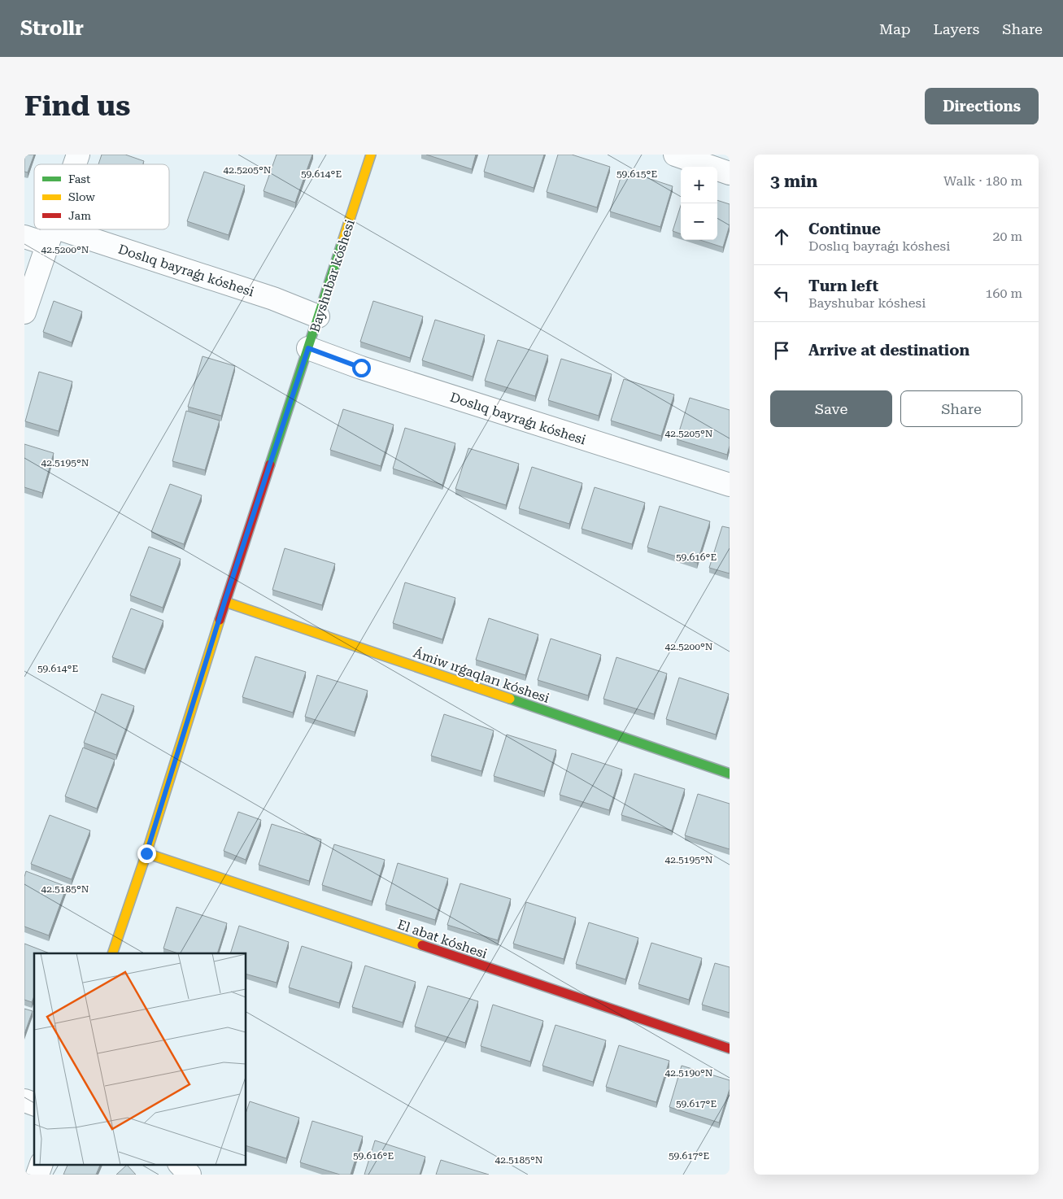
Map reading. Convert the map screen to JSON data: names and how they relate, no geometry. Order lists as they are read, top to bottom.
{
  "streets": {
    "street": [
      "Doslıq bayraǵı kóshesi",
      "Bayshubar kóshesi",
      "Ámiw ırǵaqları kóshesi",
      "El abat kóshesi"
    ]
  },
  "crossings": [
    ["Doslıq bayraǵı kóshesi", "Bayshubar kóshesi"],
    ["Bayshubar kóshesi", "Ámiw ırǵaqları kóshesi"],
    ["Bayshubar kóshesi", "El abat kóshesi"]
  ],
  "legend": ["Fast", "Slow", "Jam"],
  "page": {
    "header": "Strollr",
    "nav": ["Map", "Layers", "Share"],
    "buttons": [
      "Directions",
      ["Save", "Share"]
    ],
    "title": "Find us",
    "heading": ["3 min", "Walk · 180 m"],
    "map_buttons": ["+", "−"],
    "list": [
      ["Continue", "Doslıq bayraǵı kóshesi", "20 m"],
      ["Turn left", "Bayshubar kóshesi", "160 m"],
      "Arrive at destination"
    ]
  },
  "coordinates": [
    "42.5205°N",
    "59.615°E",
    "59.614°E",
    "42.5200°N",
    "42.5195°N",
    "59.616°E",
    "42.5185°N",
    "42.5190°N",
    "59.617°E"
  ]
}
